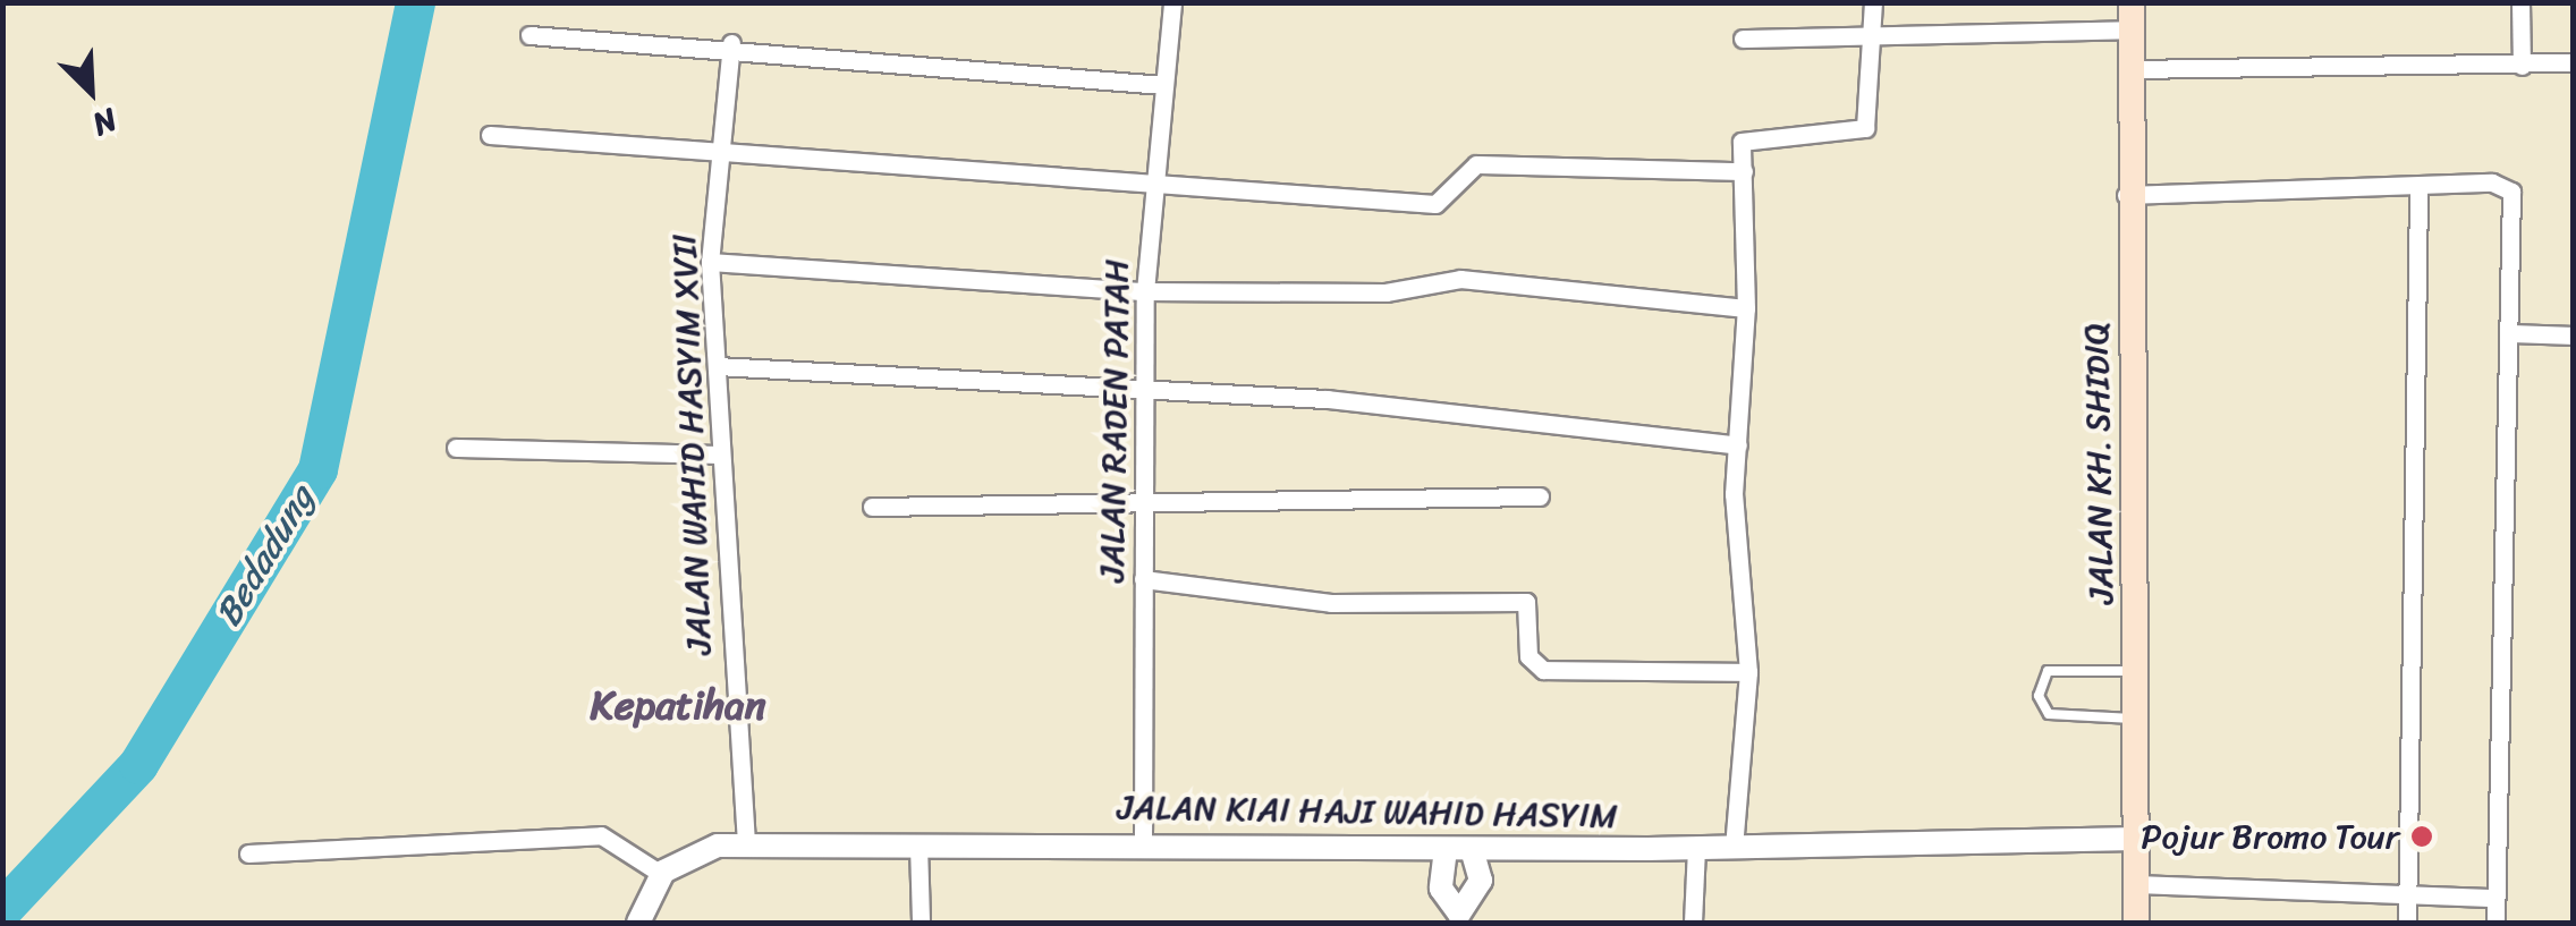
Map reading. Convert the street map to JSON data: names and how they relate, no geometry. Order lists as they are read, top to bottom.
{
  "streets": {
    "main road": ["JALAN KH. SHIDIQ"],
    "street": ["JALAN RADEN PATAH", "JALAN WAHID HASYIM XVII", "JALAN KIAI HAJI WAHID HASYIM"]
  },
  "crossings": [
    ["JALAN RADEN PATAH", "JALAN KIAI HAJI WAHID HASYIM"],
    ["JALAN WAHID HASYIM XVII", "JALAN KIAI HAJI WAHID HASYIM"],
    ["JALAN KH. SHIDIQ", "JALAN KIAI HAJI WAHID HASYIM"]
  ],
  "districts": ["Kepatihan"],
  "water": ["Bedadung"],
  "places": ["Pojur Bromo Tour"],
  "north": "bottom right"
}
